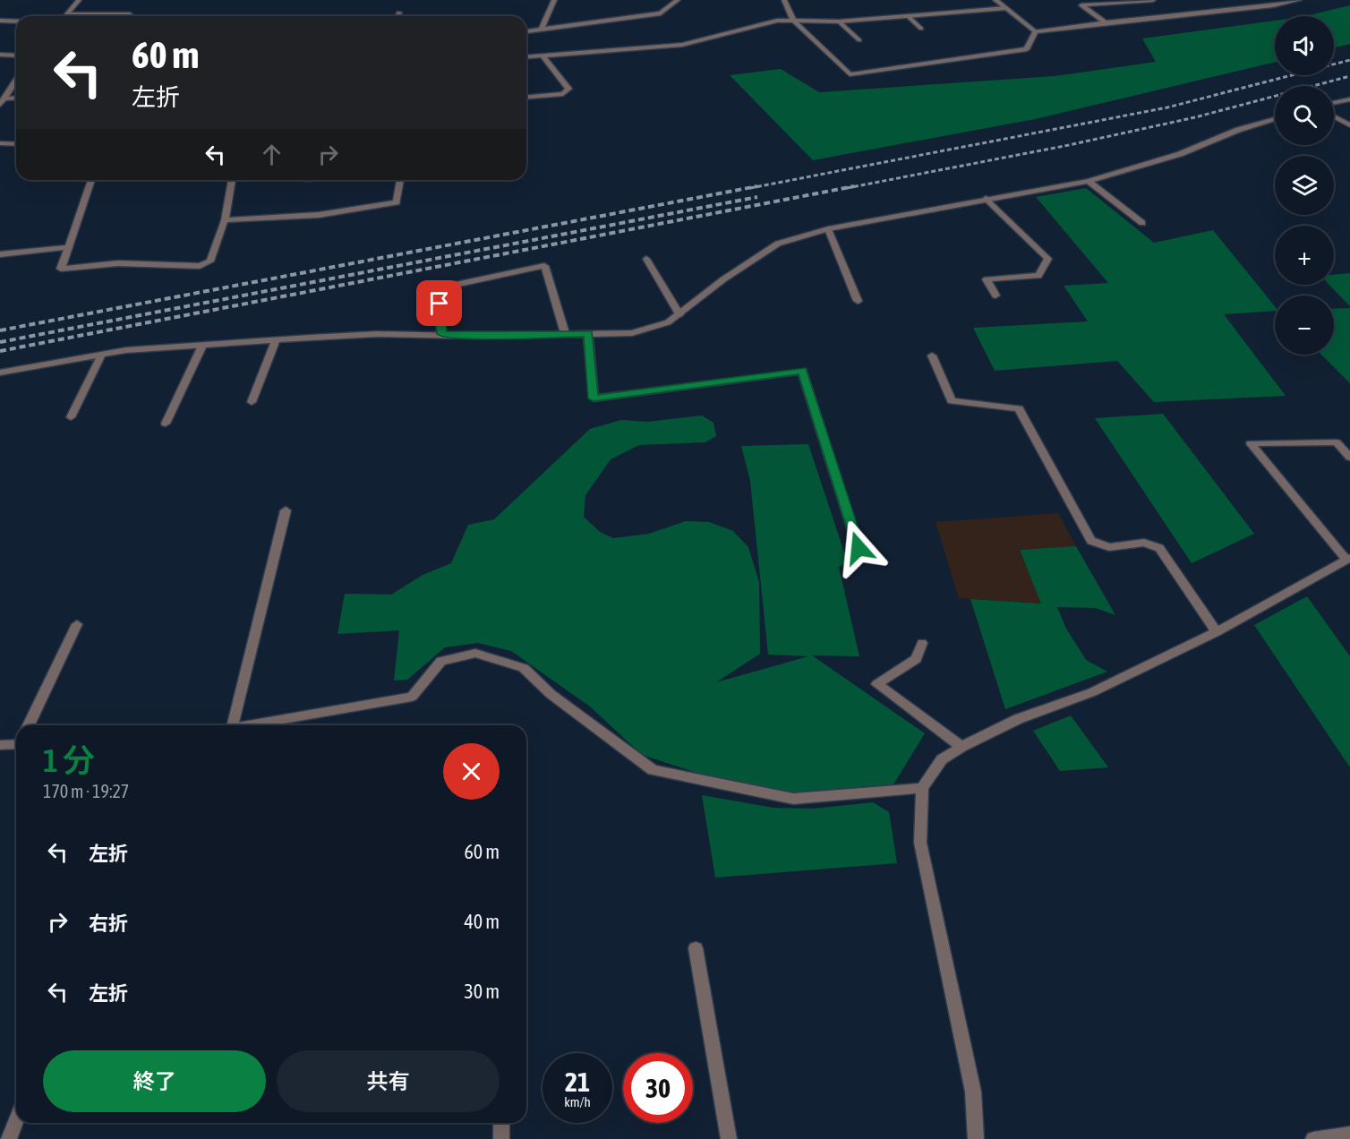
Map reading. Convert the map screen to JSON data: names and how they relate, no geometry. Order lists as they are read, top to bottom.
{
  "page": {
    "map_buttons": ["+", "−"],
    "turn": ["60 m", "左折"],
    "heading": ["1 分", "170 m · 19:27"],
    "list": [
      {
        "name": "左折",
        "value": "60 m"
      },
      {
        "name": "右折",
        "value": "40 m"
      },
      {
        "name": "左折",
        "value": "30 m"
      }
    ],
    "buttons": ["終了", "共有"],
    "speed": "21 km/h",
    "limit": "30"
  }
}
